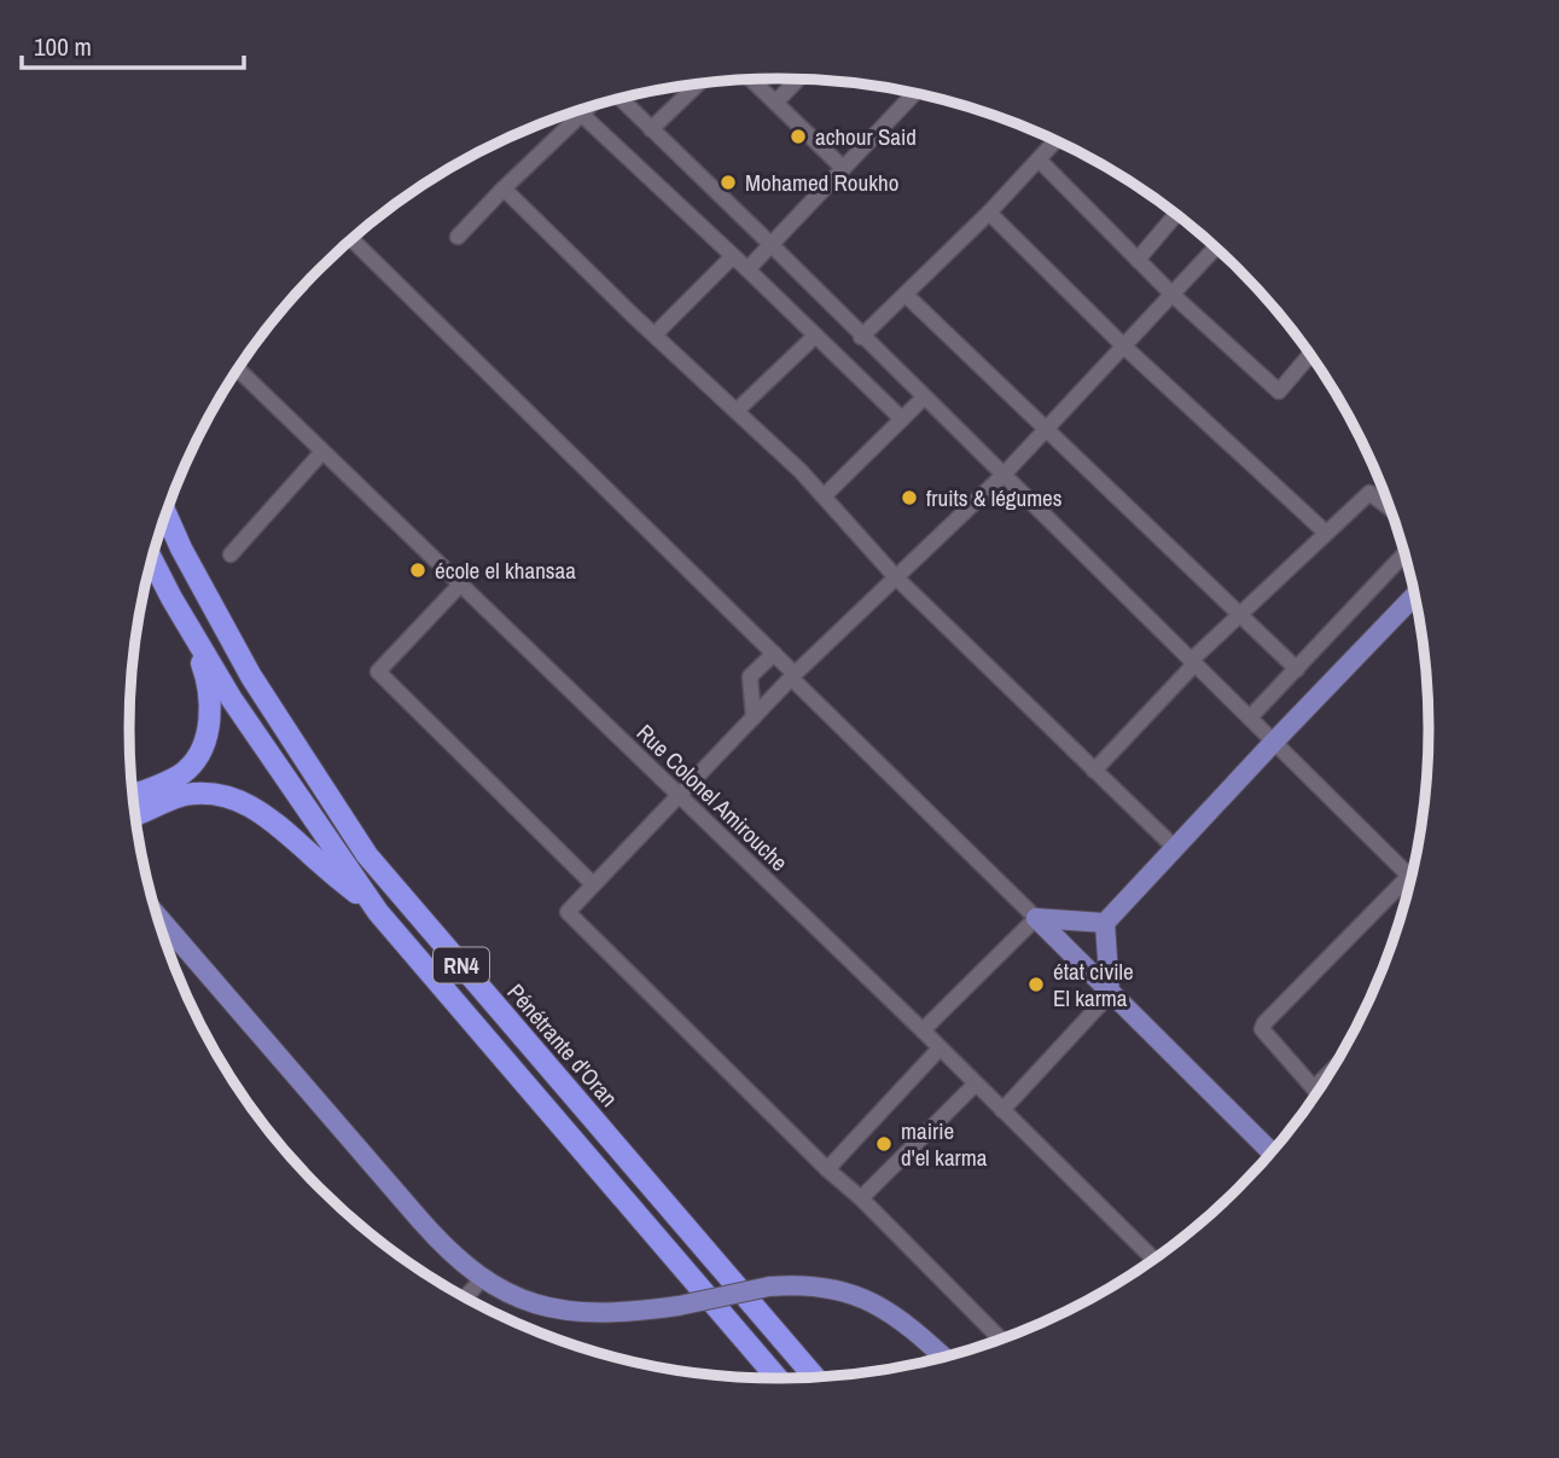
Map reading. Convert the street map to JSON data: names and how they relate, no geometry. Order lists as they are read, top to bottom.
{
  "streets": {
    "highway": ["RN4", "Pénétrante d'Oran"],
    "street": ["Rue Colonel Amirouche"]
  },
  "places": [
    "achour Said",
    "Mohamed Roukho",
    "fruits & légumes",
    "école el khansaa",
    "état civile El karma",
    "mairie d'el karma"
  ],
  "scale_bar": "100 m"
}
